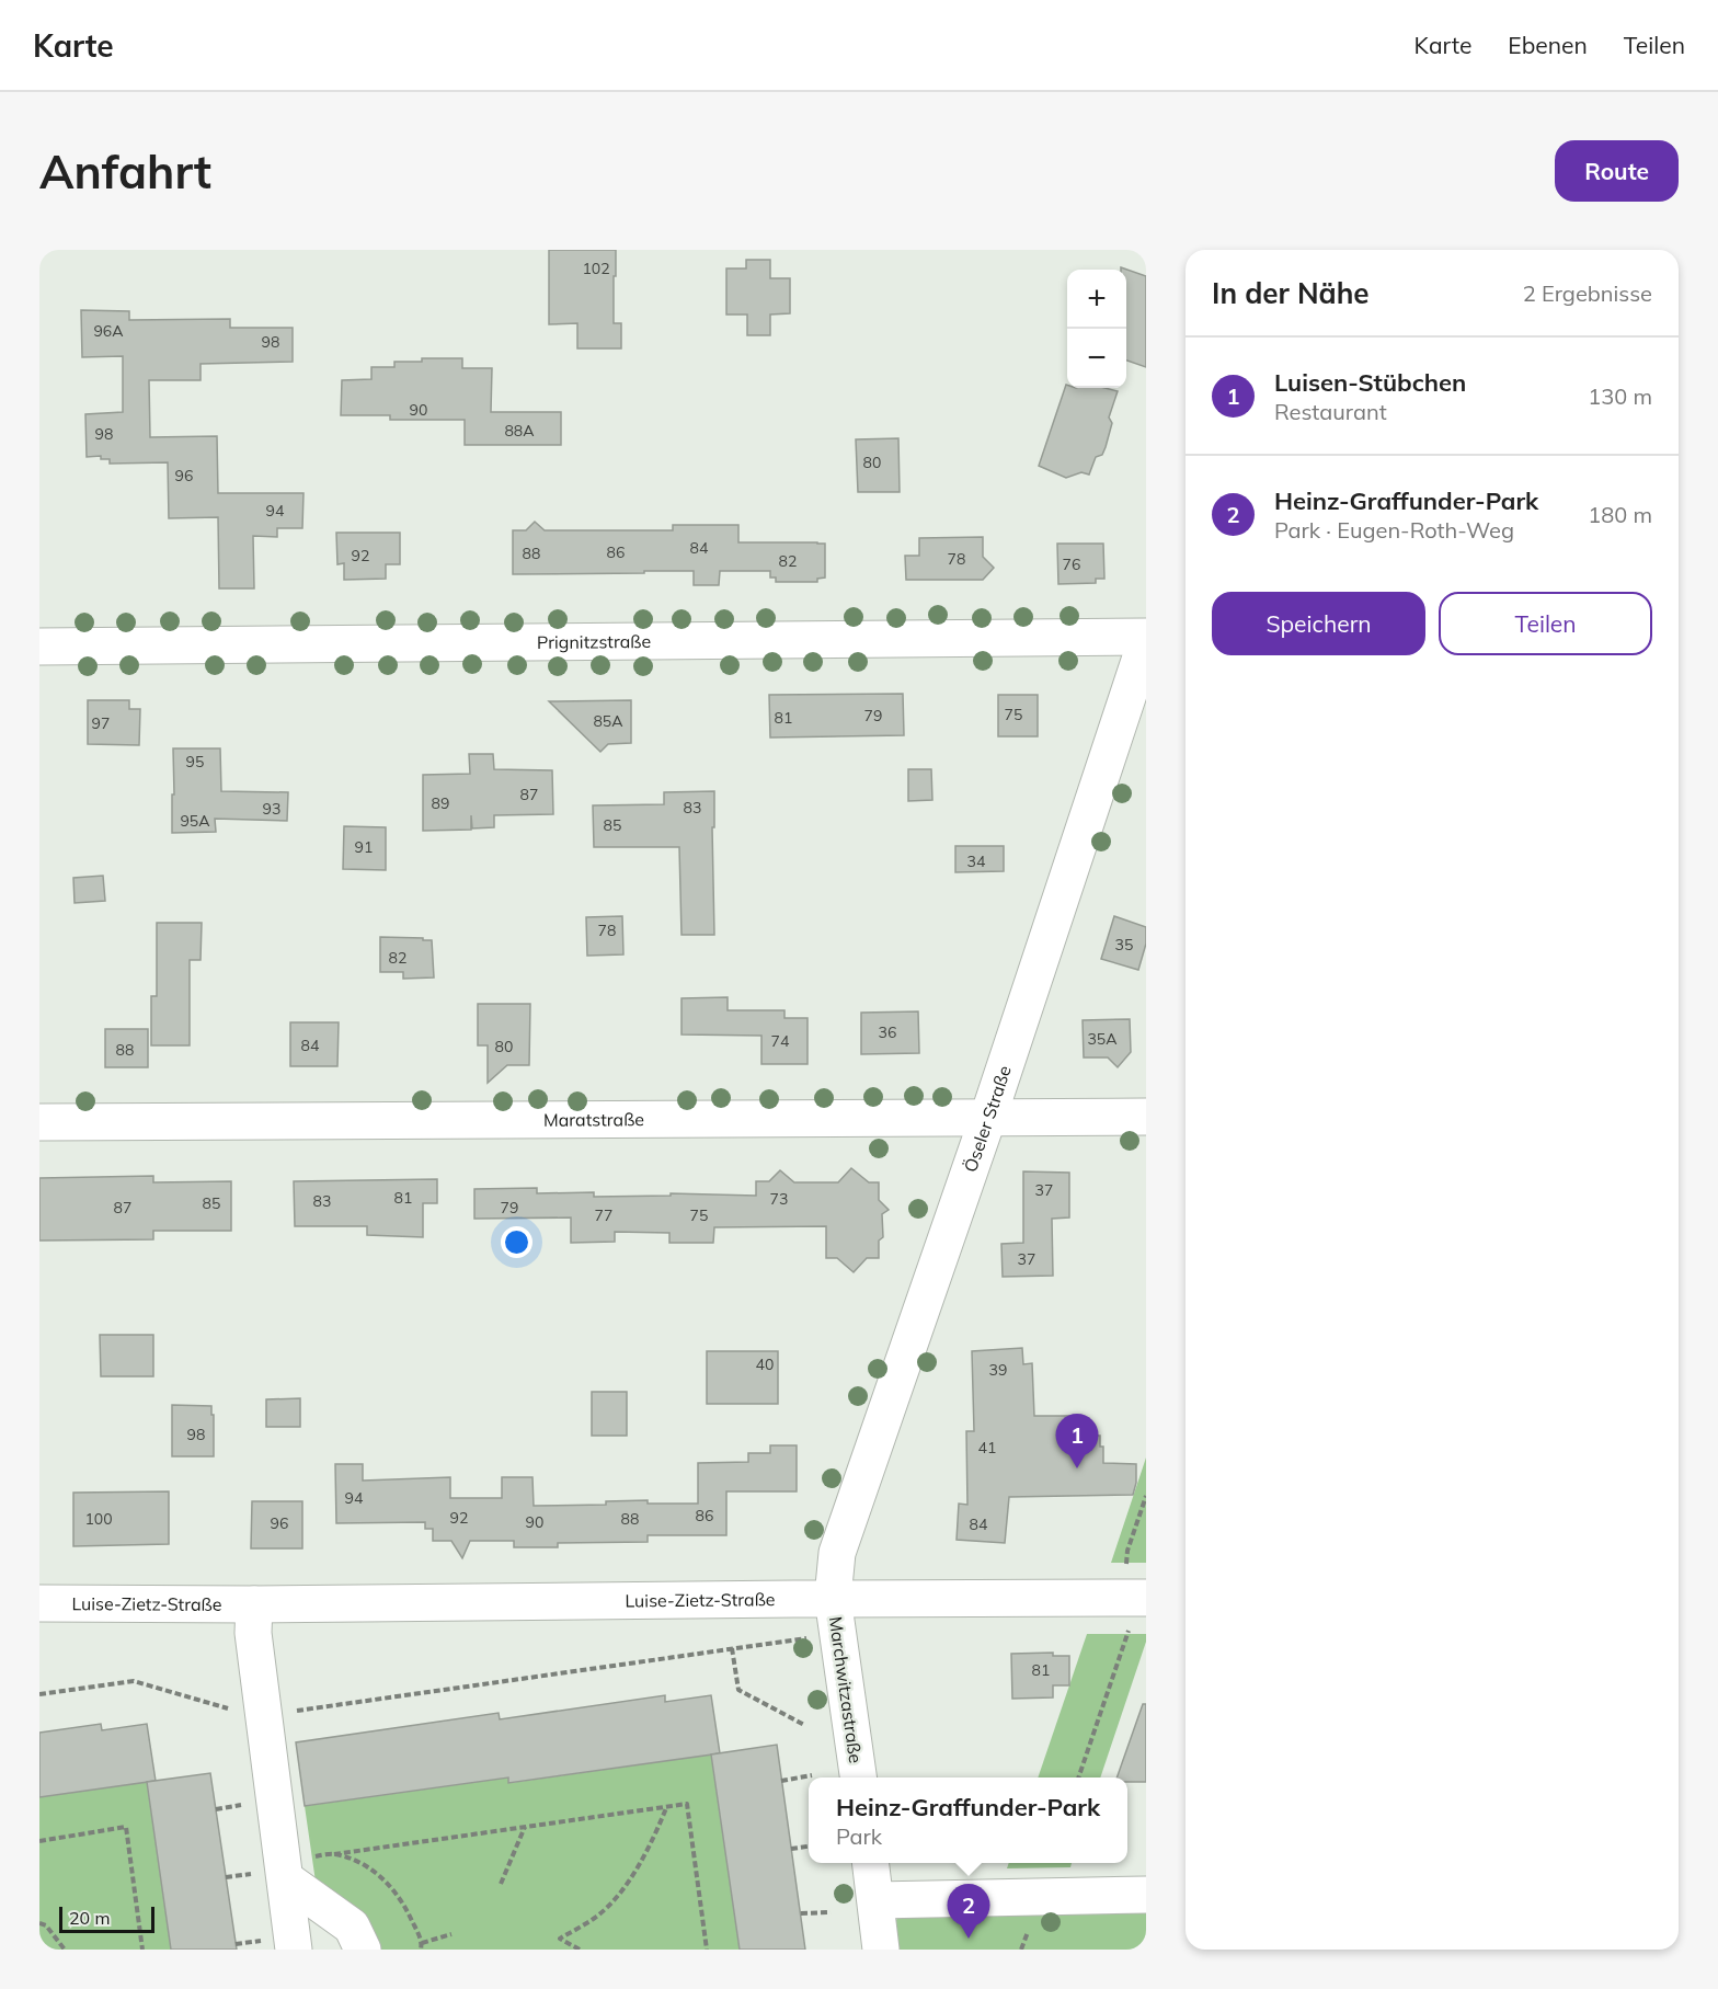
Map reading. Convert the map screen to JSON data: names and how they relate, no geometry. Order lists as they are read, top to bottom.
{
  "streets": {
    "street": [
      "Prignitzstraße",
      "Maratstraße",
      "Öseler Straße",
      "Luise-Zietz-Straße",
      "Marchwitzastraße"
    ]
  },
  "crossings": [
    ["Prignitzstraße", "Öseler Straße"],
    ["Maratstraße", "Öseler Straße"],
    ["Öseler Straße", "Luise-Zietz-Straße"],
    ["Öseler Straße", "Marchwitzastraße"],
    ["Luise-Zietz-Straße", "Marchwitzastraße"]
  ],
  "house_numbers": [
    "102",
    "96A",
    "98",
    "90",
    "88A",
    "98",
    "80",
    "96",
    "94",
    "84",
    "86",
    "88",
    "92",
    "78",
    "82",
    "76",
    "75",
    "79",
    "81",
    "85A",
    "97",
    "95",
    "87",
    "89",
    "83",
    "93",
    "95A",
    "85",
    "91",
    "34",
    "78",
    "35",
    "82",
    "36",
    "35A",
    "74",
    "84",
    "80",
    "88",
    "37",
    "81",
    "73",
    "83",
    "85",
    "87",
    "79",
    "77",
    "75",
    "37",
    "40",
    "39",
    "98",
    "41",
    "94",
    "86",
    "92",
    "100",
    "88",
    "90",
    "96",
    "84",
    "81"
  ],
  "scale_bar": "20 m",
  "page": {
    "header": "Karte",
    "nav": ["Karte", "Ebenen", "Teilen"],
    "buttons": [
      "Route",
      ["Speichern", "Teilen"]
    ],
    "title": "Anfahrt",
    "heading": ["In der Nähe", "2 Ergebnisse"],
    "map_buttons": ["+", "−"],
    "list": [
      {
        "mark": "1",
        "name": "Luisen-Stübchen",
        "note": "Restaurant",
        "value": "130 m"
      },
      {
        "mark": "2",
        "name": "Heinz-Graffunder-Park",
        "note": "Park · Eugen-Roth-Weg",
        "value": "180 m"
      }
    ],
    "pins": ["1", "2"],
    "popup": ["Heinz-Graffunder-Park", "Park"],
    "scale": "20 m"
  }
}
